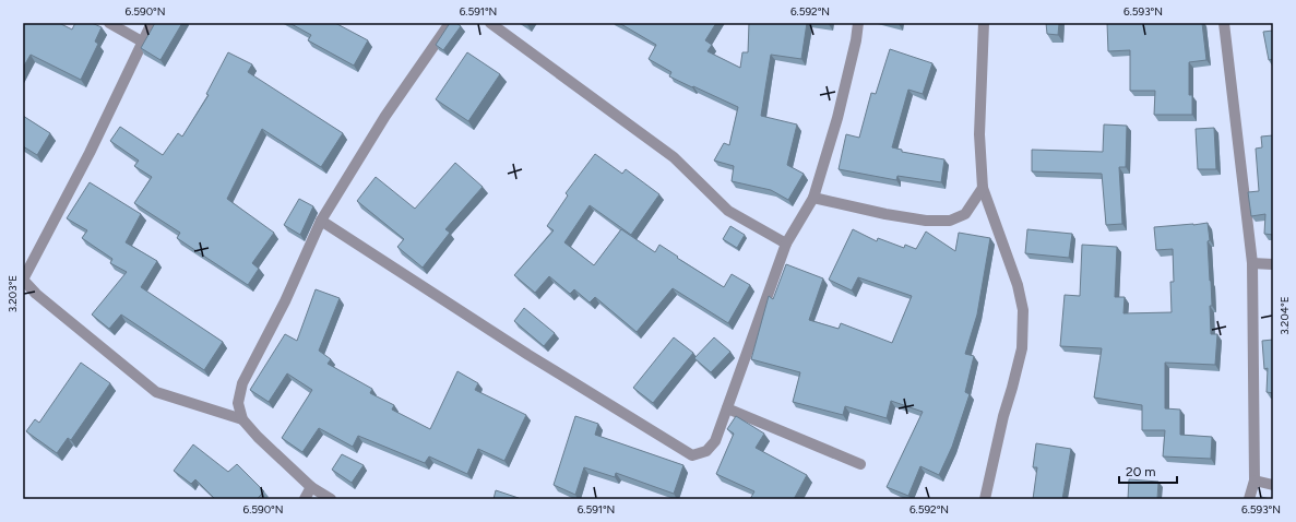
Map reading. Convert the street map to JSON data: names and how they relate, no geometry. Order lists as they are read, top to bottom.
{
  "scale_bar": "20 m",
  "coordinates": [
    "6.590°N",
    "6.591°N",
    "6.592°N",
    "6.593°N",
    "3.203°E",
    "3.204°E"
  ]
}
